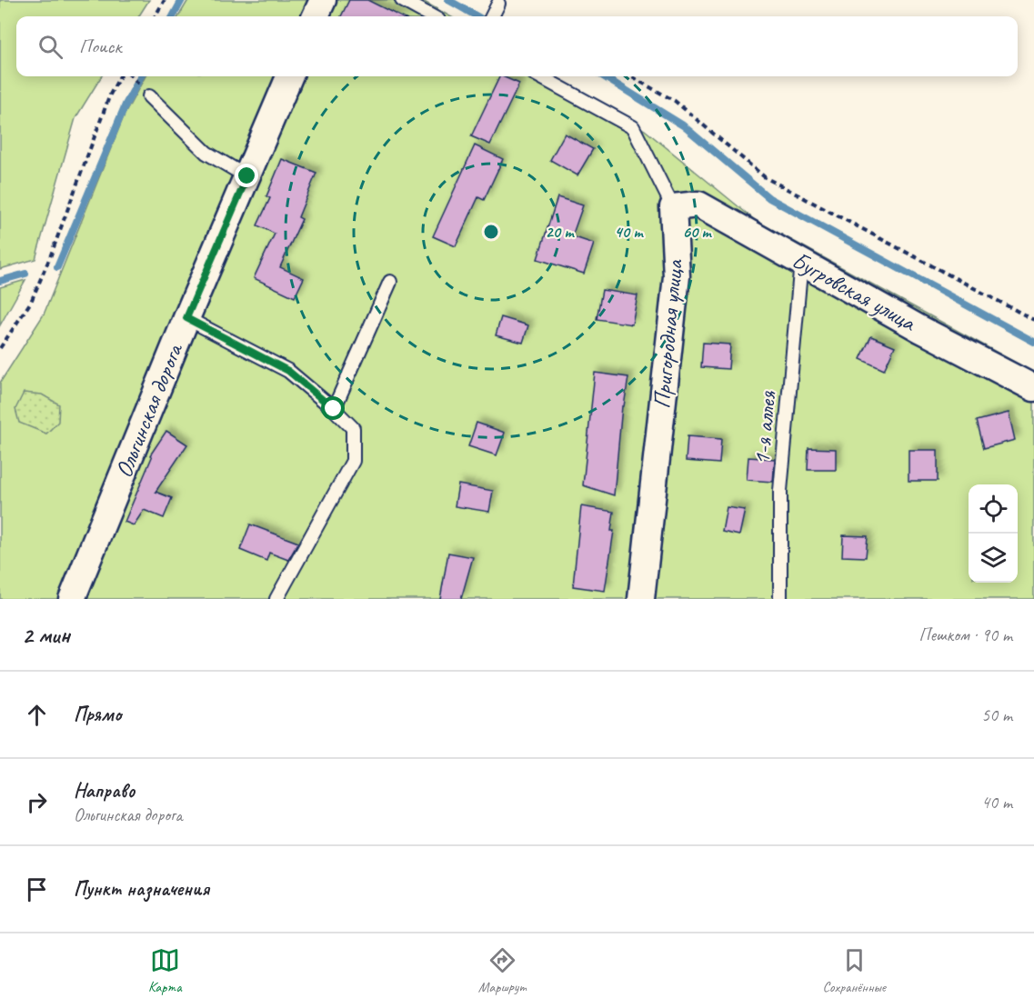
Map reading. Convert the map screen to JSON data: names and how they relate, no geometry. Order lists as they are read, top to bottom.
{
  "streets": {
    "street": ["Бугровская улица", "Пригородная улица", "Ольгинская дорога"],
    "lane": ["1-я аллея"]
  },
  "crossings": [
    ["Бугровская улица", "Пригородная улица"],
    ["Бугровская улица", "1-я аллея"]
  ],
  "page": {
    "search": "Поиск",
    "heading": ["2 мин", "Пешком · 90 m"],
    "list": [
      ["Прямо", "50 m"],
      ["Направо", "Ольгинская дорога", "40 m"],
      "Пункт назначения"
    ],
    "nav": ["Карта", "Маршрут", "Сохранённые"]
  },
  "rings": ["20 m", "40 m", "60 m"]
}
